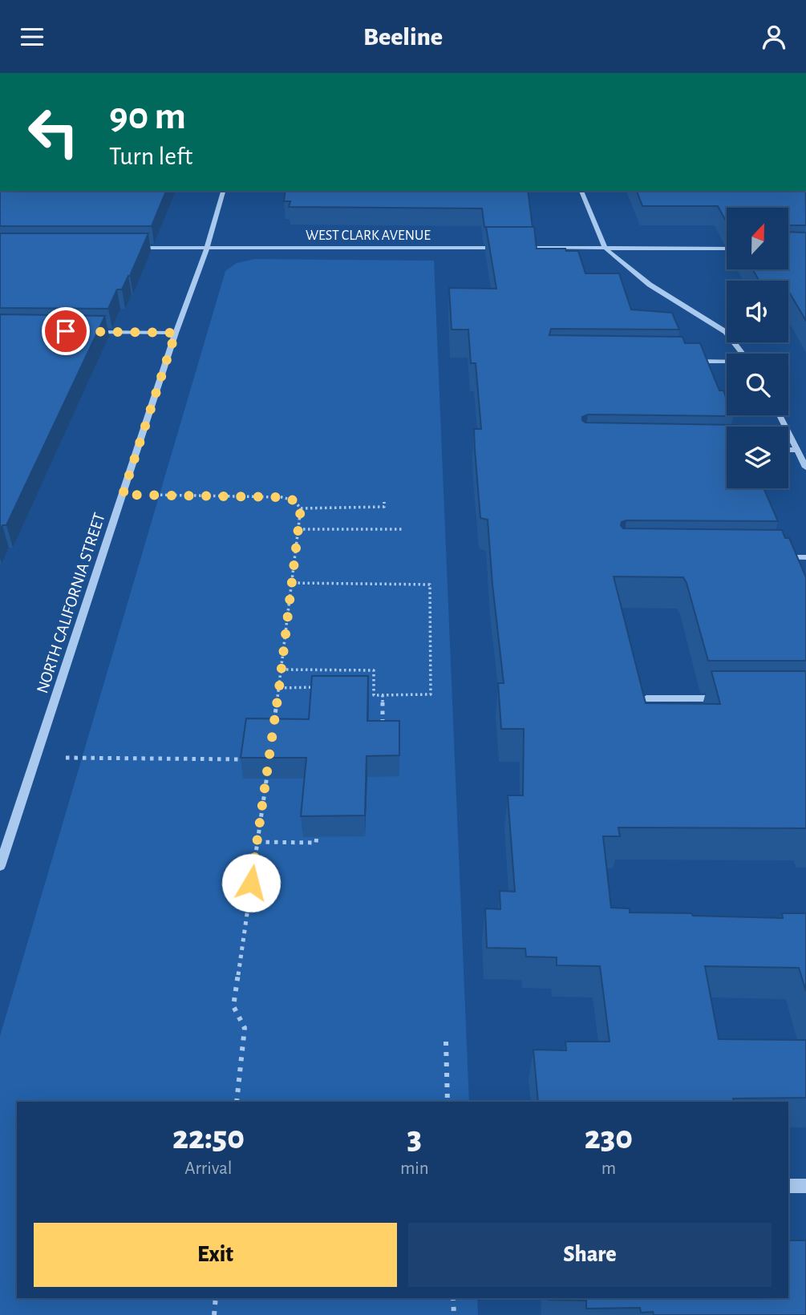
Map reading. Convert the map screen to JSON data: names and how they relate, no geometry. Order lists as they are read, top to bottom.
{
  "streets": {
    "street": ["WEST CLARK AVENUE", "NORTH CALIFORNIA STREET"]
  },
  "crossings": [
    ["WEST CLARK AVENUE", "NORTH CALIFORNIA STREET"]
  ],
  "north": "top",
  "page": {
    "header": "Beeline",
    "turn": ["90 m", "Turn left"],
    "eta": [
      "22:50",
      "Arrival",
      "3",
      "min",
      "230",
      "m"
    ],
    "buttons": ["Exit", "Share"]
  }
}
